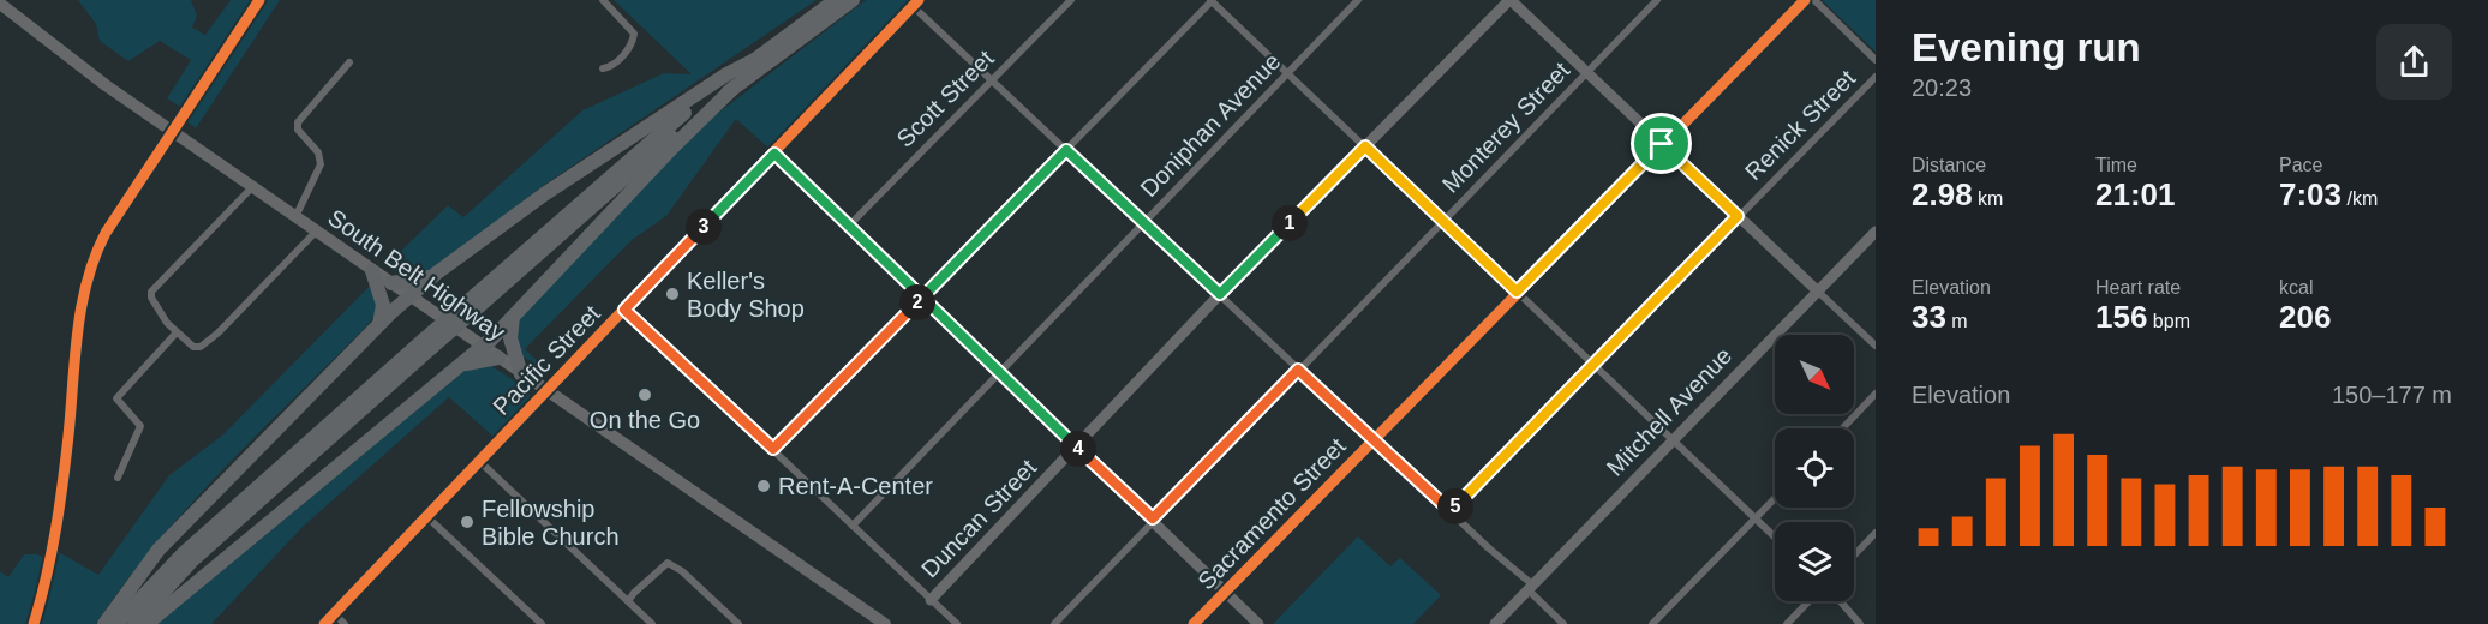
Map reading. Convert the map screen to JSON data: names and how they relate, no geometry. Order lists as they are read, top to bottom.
{
  "streets": {
    "main road": ["South Belt Highway"],
    "street": [
      "Scott Street",
      "Doniphan Avenue",
      "Renick Street",
      "Monterey Street",
      "Pacific Street",
      "Mitchell Avenue",
      "Sacramento Street",
      "Duncan Street"
    ]
  },
  "crossings": [
    ["South Belt Highway", "Pacific Street"]
  ],
  "places": [
    "Keller's Body Shop",
    "On the Go",
    "Rent-A-Center",
    "Fellowship Bible Church"
  ],
  "north": "bottom right",
  "page": {
    "heading": ["Evening run", "20:23"],
    "stats": [
      ["Distance", "2.98 km"],
      ["Time", "21:01"],
      ["Pace", "7:03 /km"],
      ["Elevation", "33 m"],
      ["Heart rate", "156 bpm"],
      ["kcal", "206"]
    ],
    "pins": [
      "1",
      "3",
      "2",
      "4",
      "5"
    ],
    "chart": ["Elevation", "150–177 m"]
  }
}
